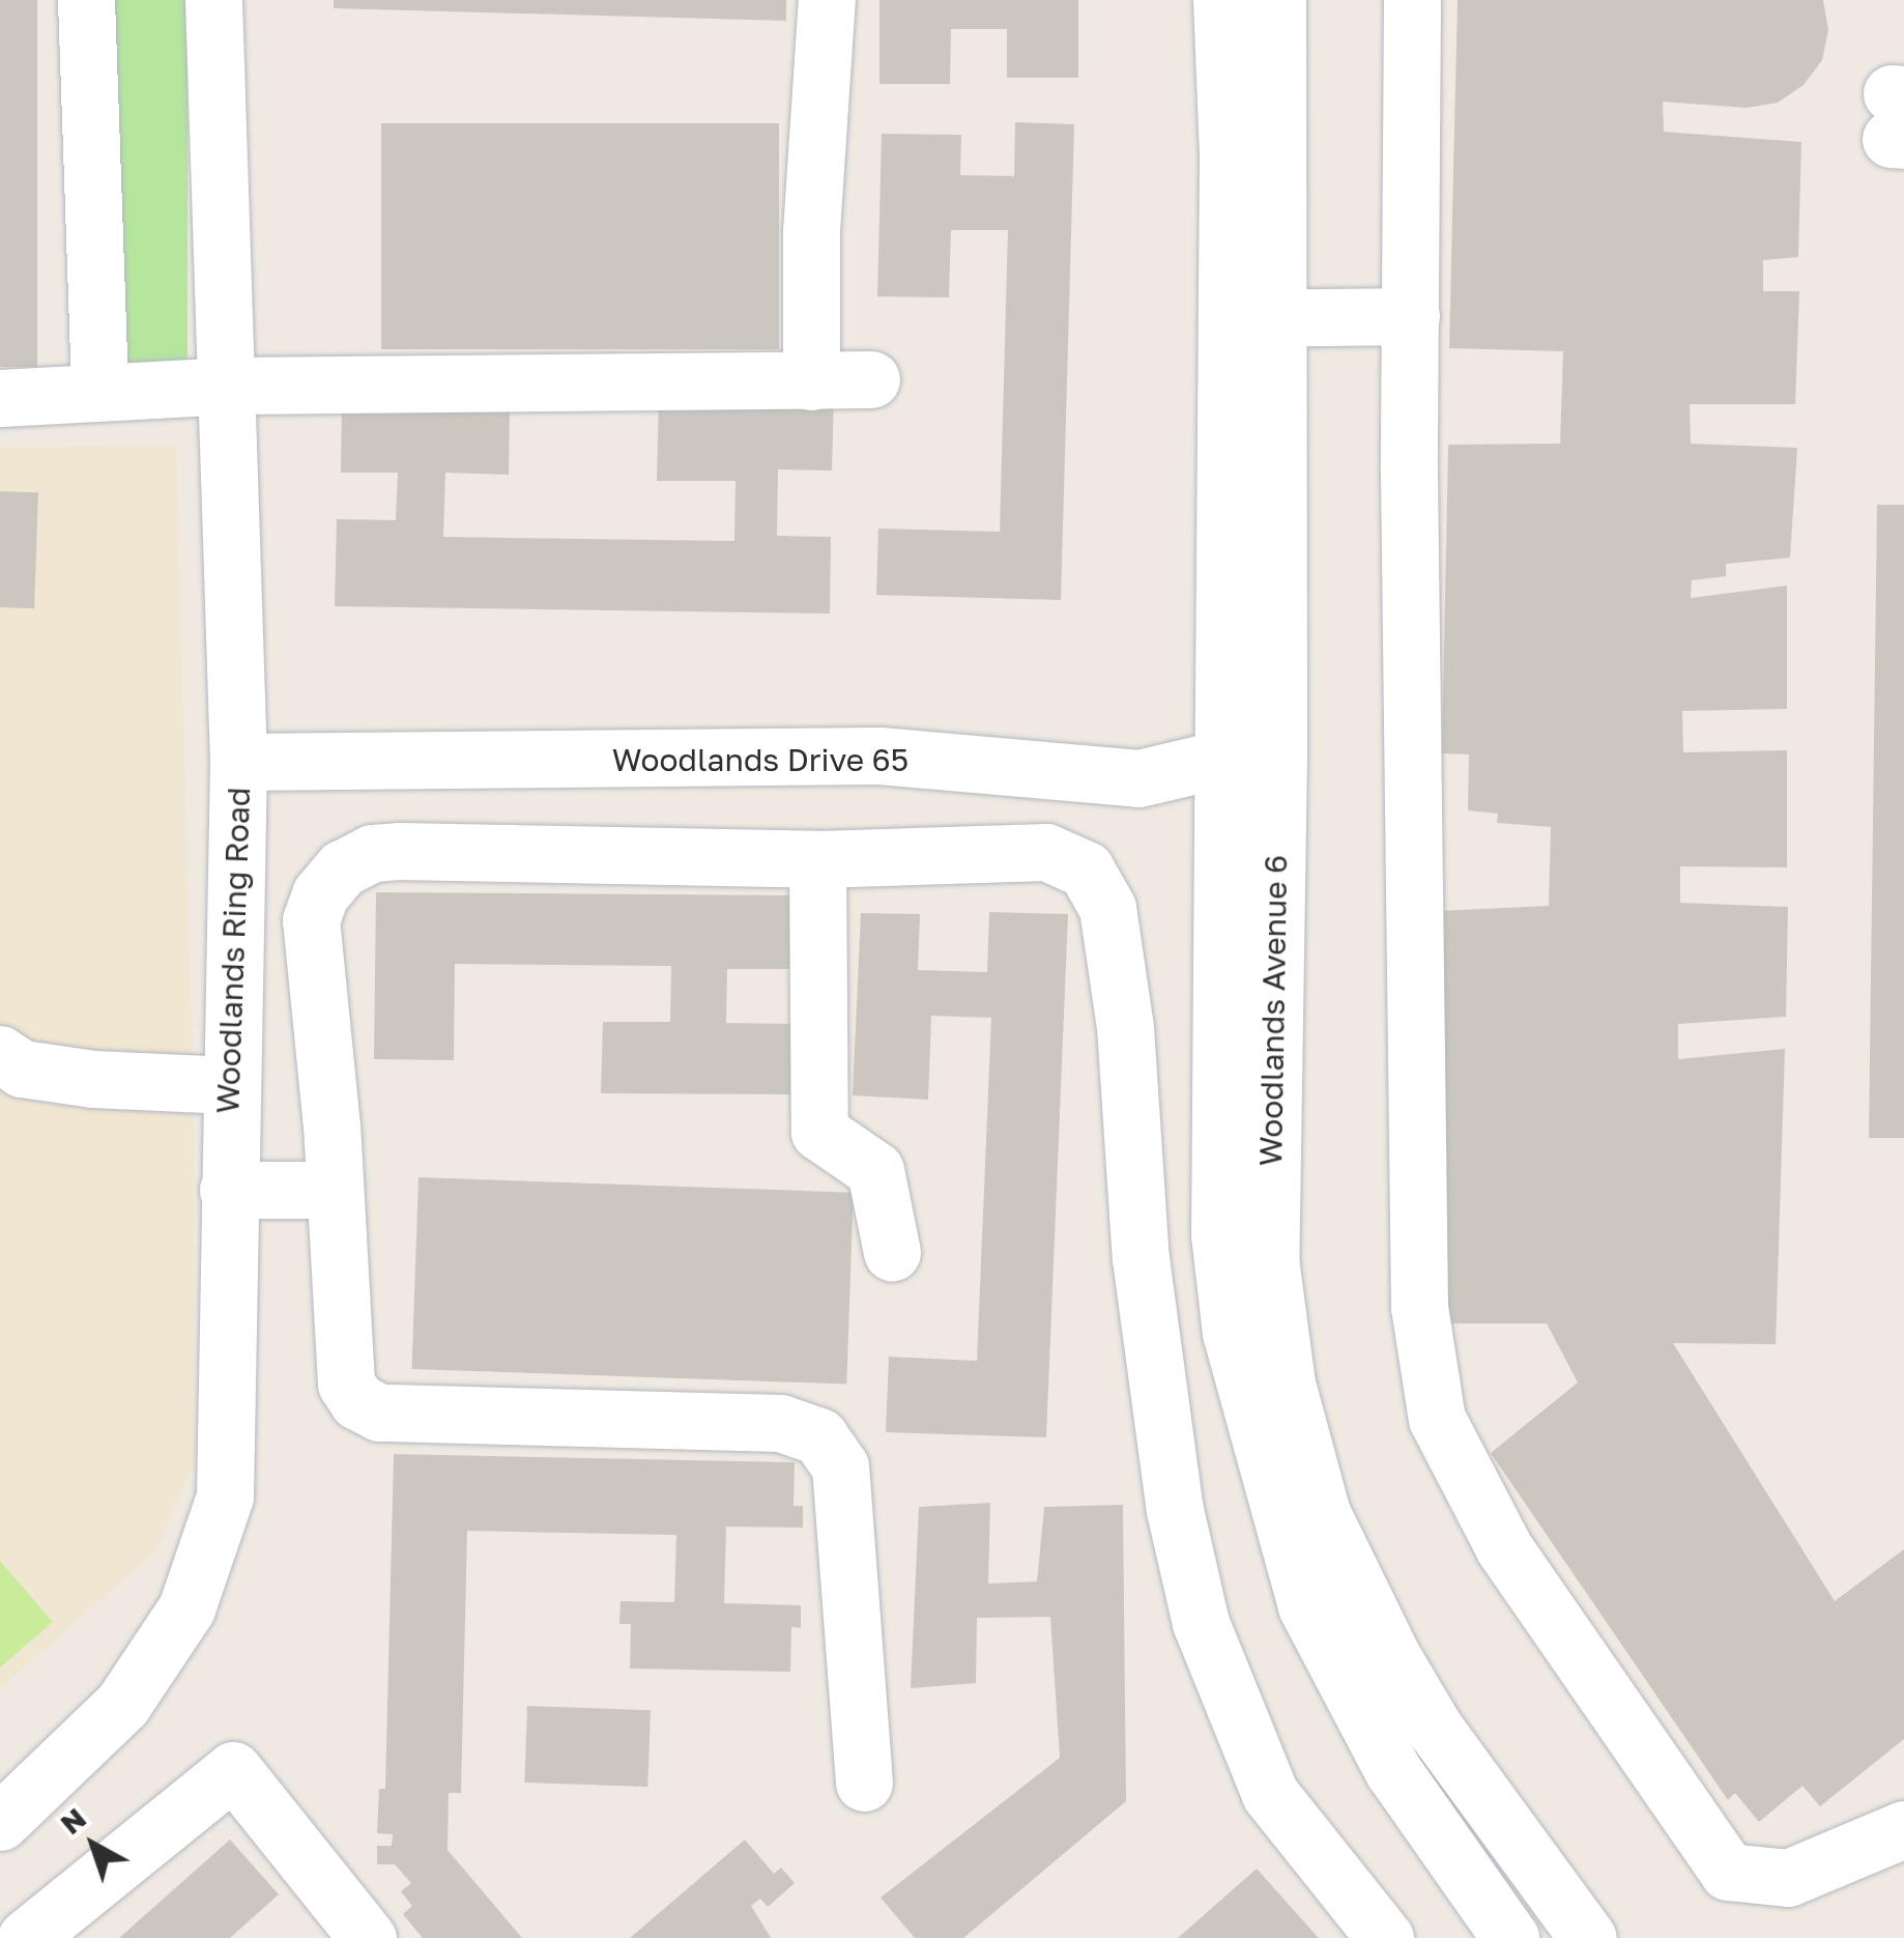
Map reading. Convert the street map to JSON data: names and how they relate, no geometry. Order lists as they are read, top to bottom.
{
  "streets": {
    "street": ["Woodlands Drive 65", "Woodlands Ring Road", "Woodlands Avenue 6"]
  },
  "crossings": [
    ["Woodlands Drive 65", "Woodlands Ring Road"],
    ["Woodlands Drive 65", "Woodlands Avenue 6"]
  ],
  "north": "top left"
}
